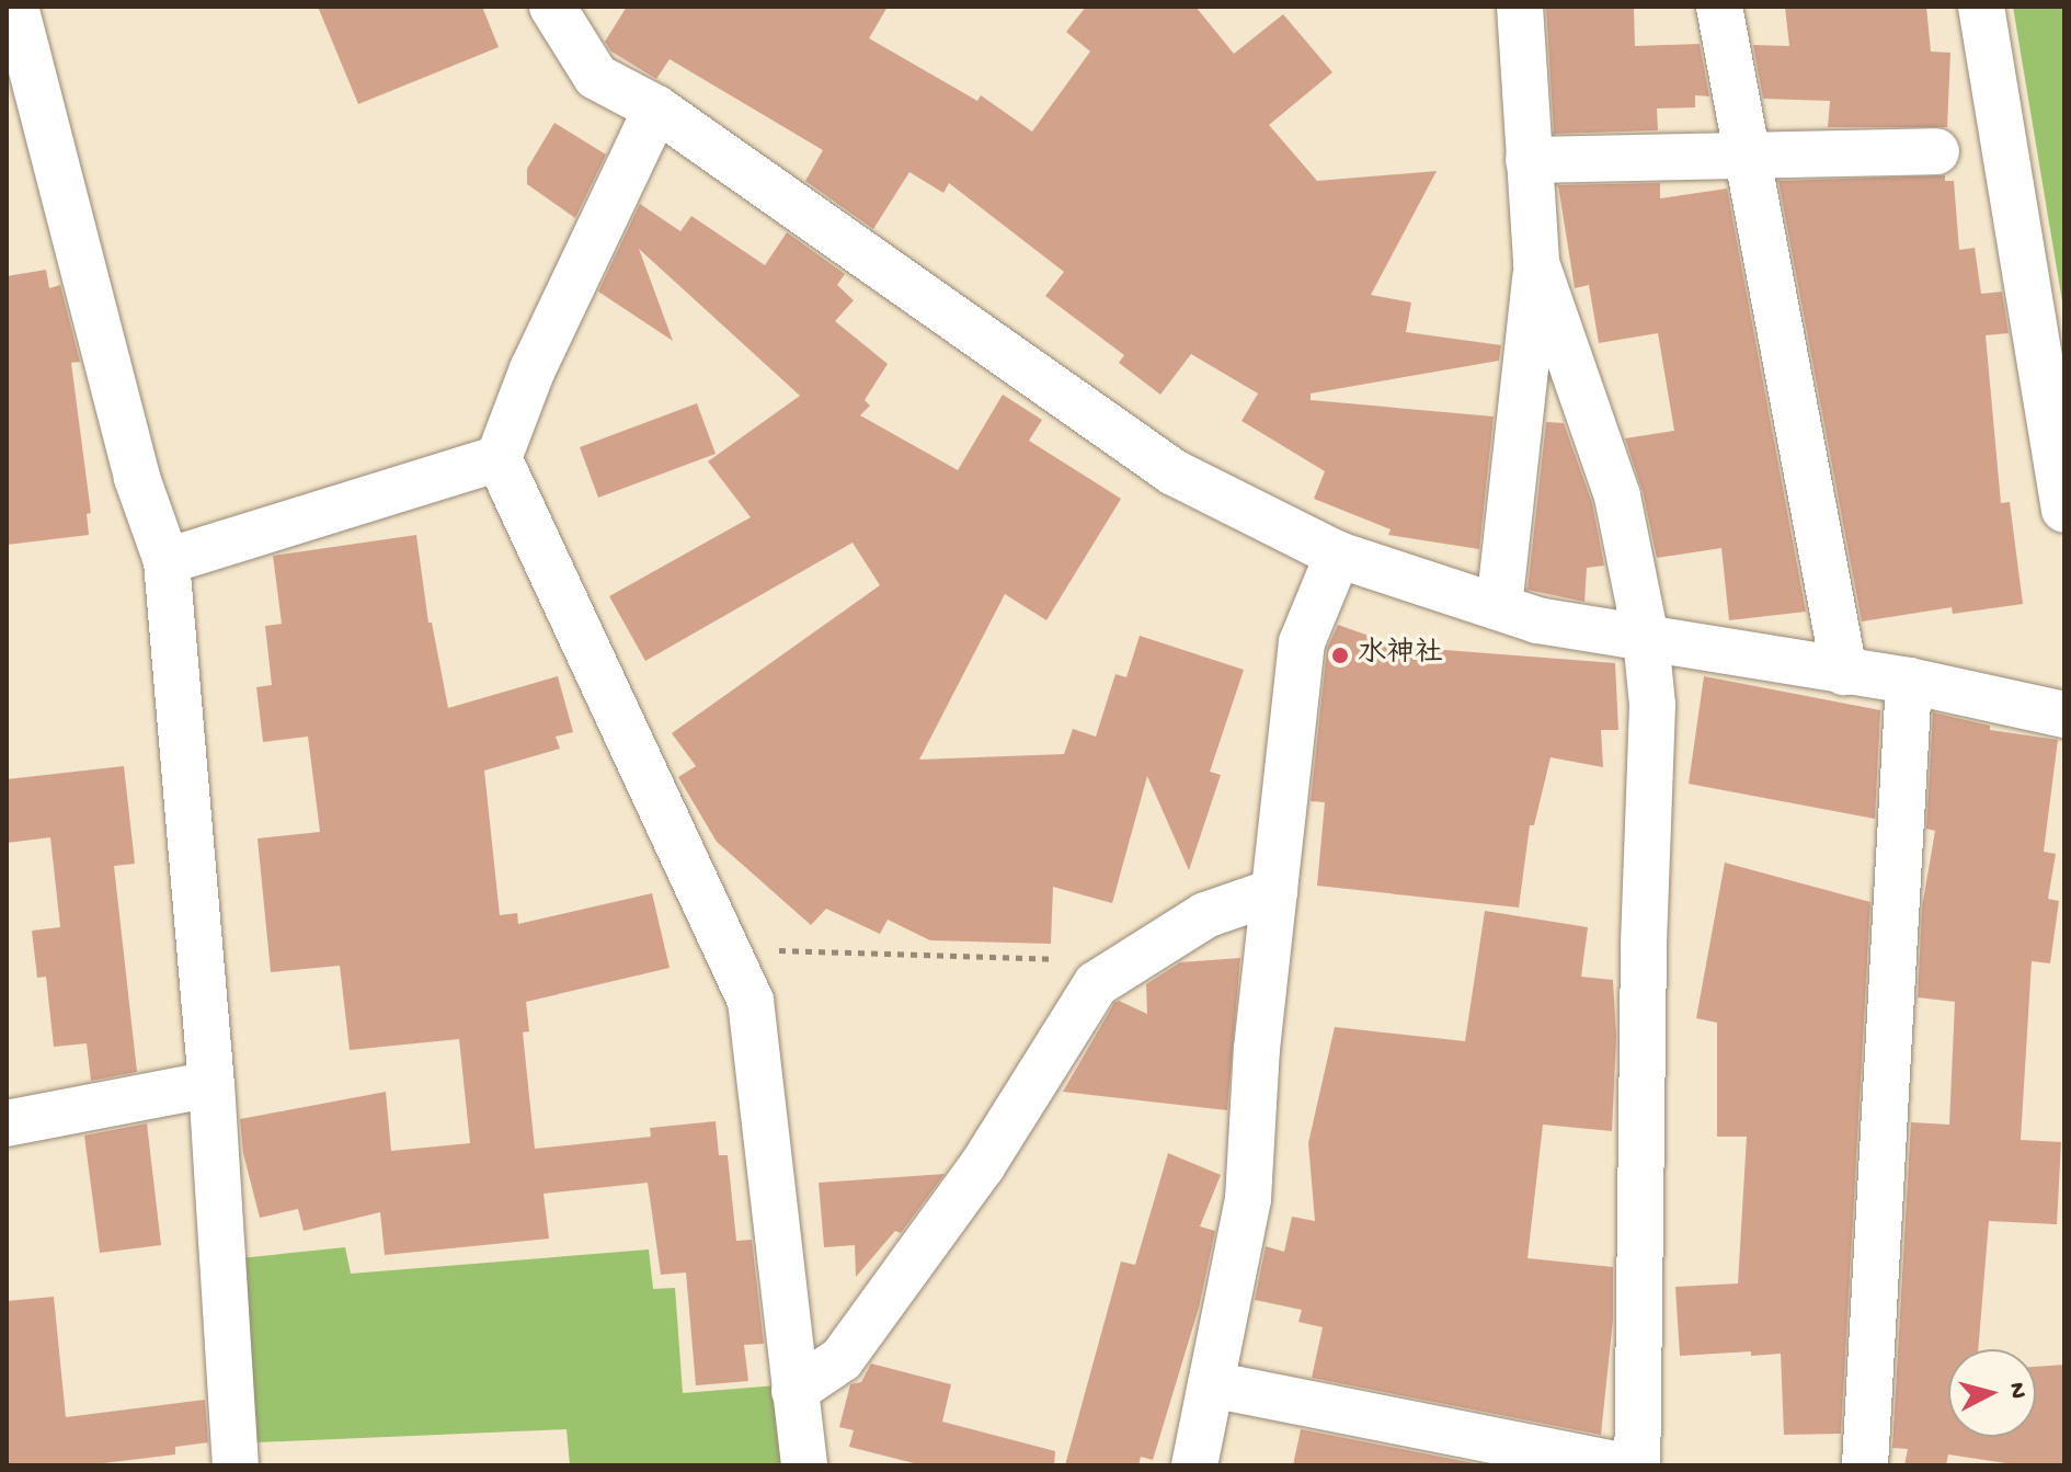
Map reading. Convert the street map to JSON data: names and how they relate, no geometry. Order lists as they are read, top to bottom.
{
  "places": ["水神社"],
  "north": "right"
}
